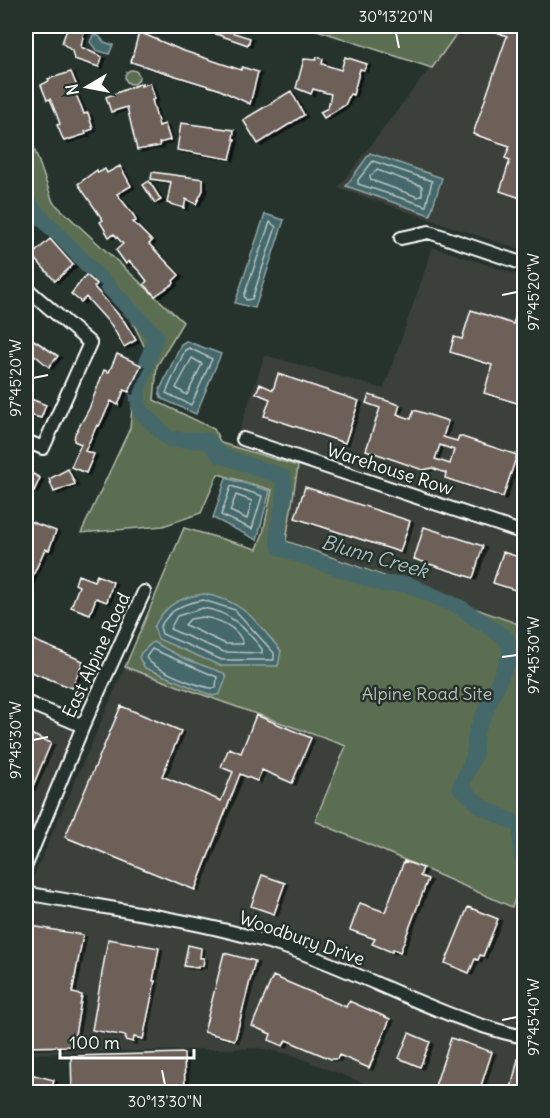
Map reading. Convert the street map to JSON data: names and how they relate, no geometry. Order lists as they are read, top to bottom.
{
  "streets": {
    "street": ["Warehouse Row", "East Alpine Road", "Woodbury Drive"]
  },
  "water": ["Blunn Creek"],
  "parks": ["Alpine Road Site"],
  "scale_bar": "100 m",
  "north": "left",
  "coordinates": [
    "30°13'20\"N",
    "97°45'20\"W",
    "97°45'30\"W",
    "97°45'40\"W",
    "30°13'30\"N"
  ]
}
